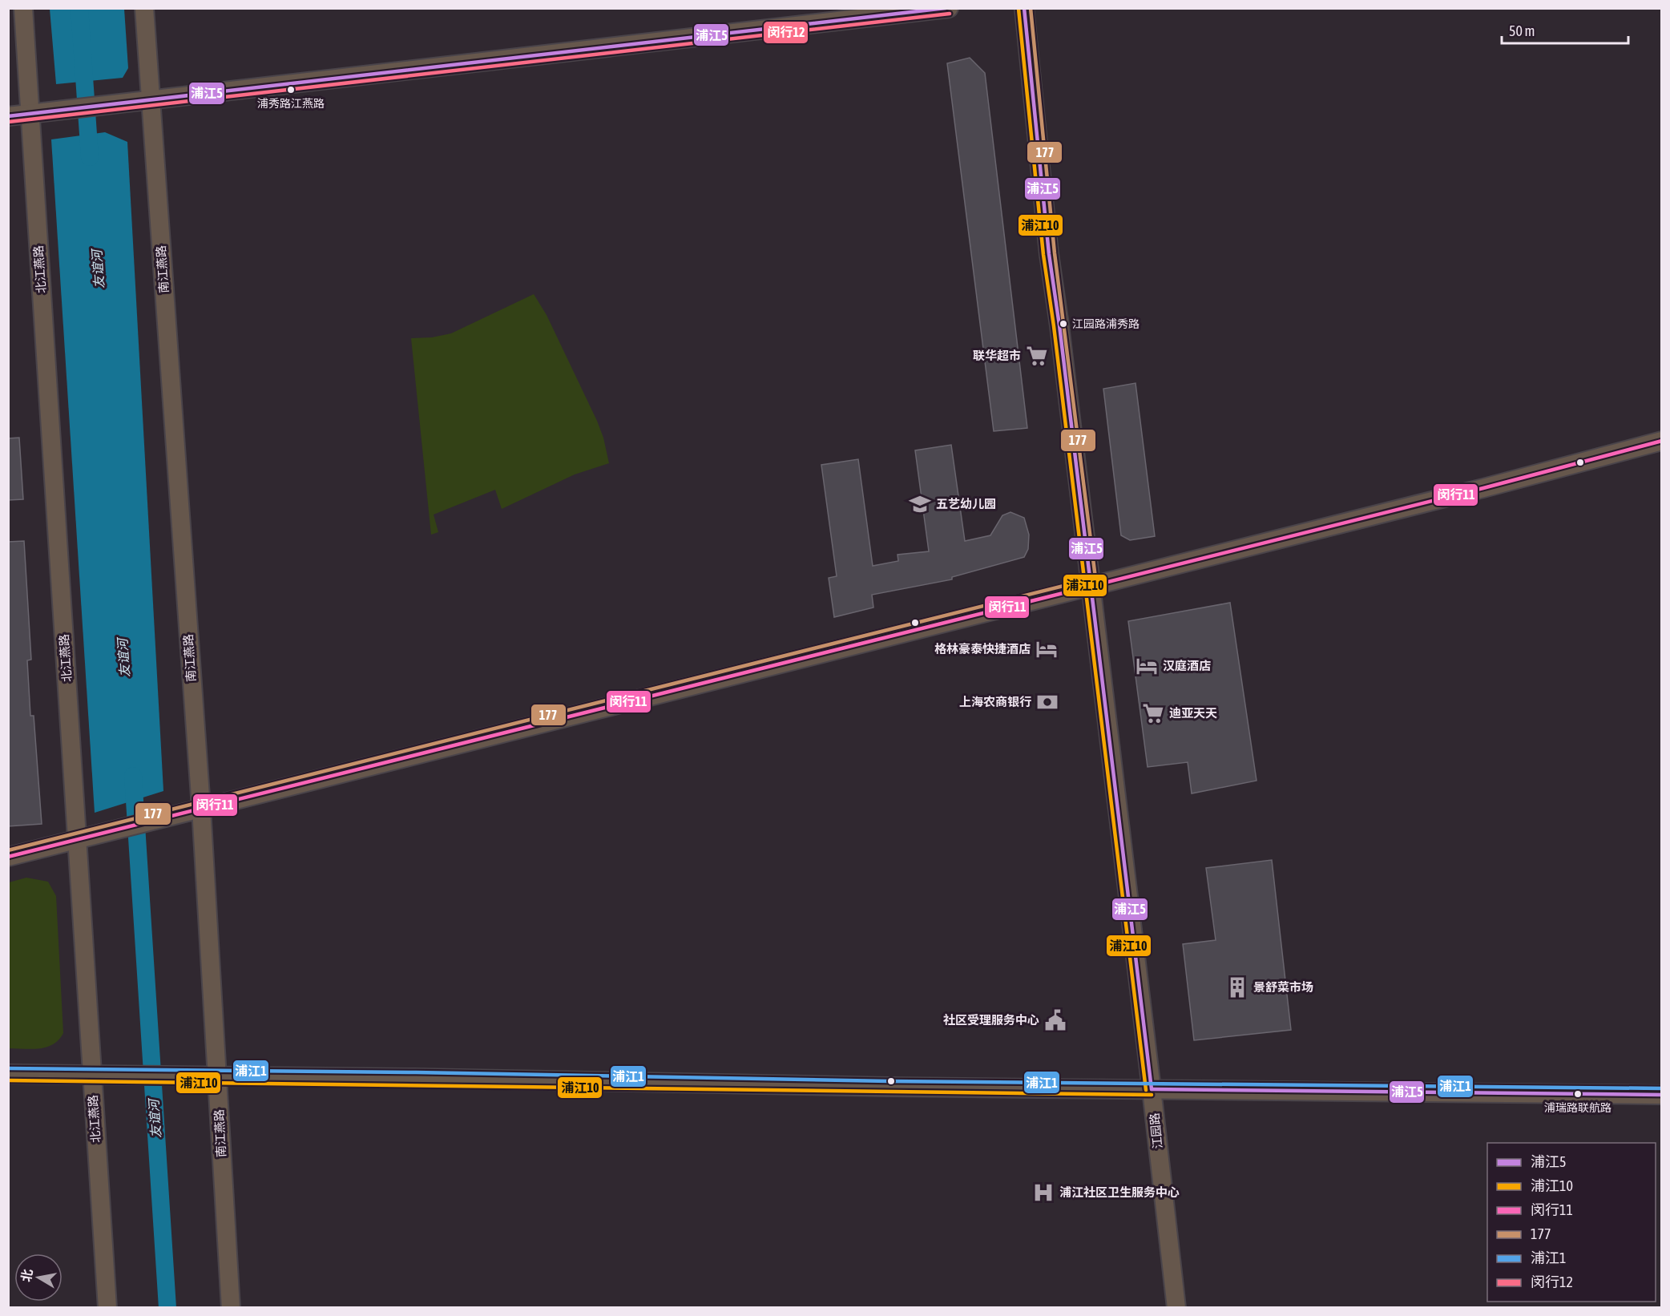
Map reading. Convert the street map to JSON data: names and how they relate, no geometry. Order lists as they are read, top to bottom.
{
  "streets": {
    "street": ["北江燕路", "南江燕路", "江园路"]
  },
  "water": ["友谊河"],
  "places": {
    "other": ["浦秀路江燕路", "江园路浦秀路", "浦瑞路联航路"],
    "supermarket": ["联华超市", "迪亚天天"],
    "school or university": ["五艺幼儿园"],
    "hotel": ["格林豪泰快捷酒店", "汉庭酒店"],
    "bank": ["上海农商银行"],
    "building": ["景舒菜市场"],
    "public building": ["社区受理服务中心"],
    "hospital": ["浦江社区卫生服务中心"]
  },
  "lines": [
    "transit line 浦江5",
    "transit line 177",
    "transit line 浦江10",
    "transit line 闵行12",
    "transit line 闵行11",
    "transit line 浦江1"
  ],
  "legend": [
    "浦江5",
    "浦江10",
    "闵行11",
    "177",
    "浦江1",
    "闵行12"
  ],
  "scale_bar": "50 m",
  "north": "left"
}
